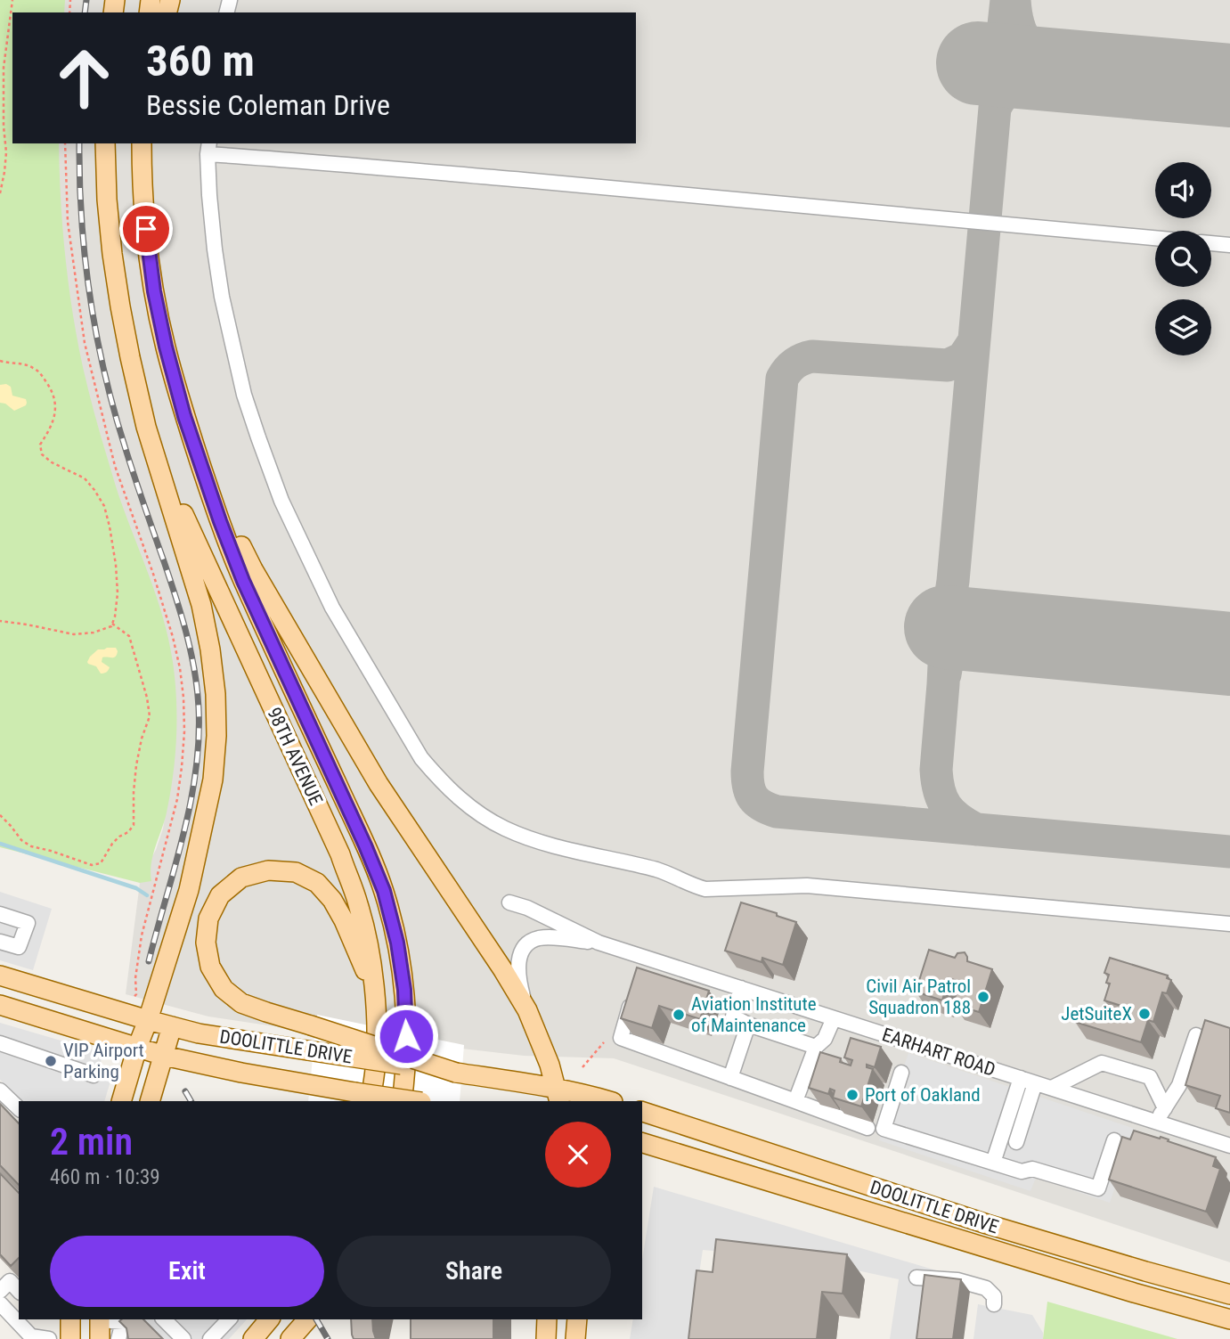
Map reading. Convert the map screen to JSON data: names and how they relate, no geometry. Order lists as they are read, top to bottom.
{
  "streets": {
    "main road": ["98TH AVENUE", "DOOLITTLE DRIVE"],
    "street": ["EARHART ROAD"]
  },
  "places": [
    "Civil Air Patrol Squadron 188",
    "JetSuiteX",
    "Aviation Institute of Maintenance",
    "VIP Airport Parking",
    "Port of Oakland"
  ],
  "page": {
    "turn": ["360 m", "Bessie Coleman Drive"],
    "heading": ["2 min", "460 m · 10:39"],
    "buttons": ["Exit", "Share"]
  }
}
